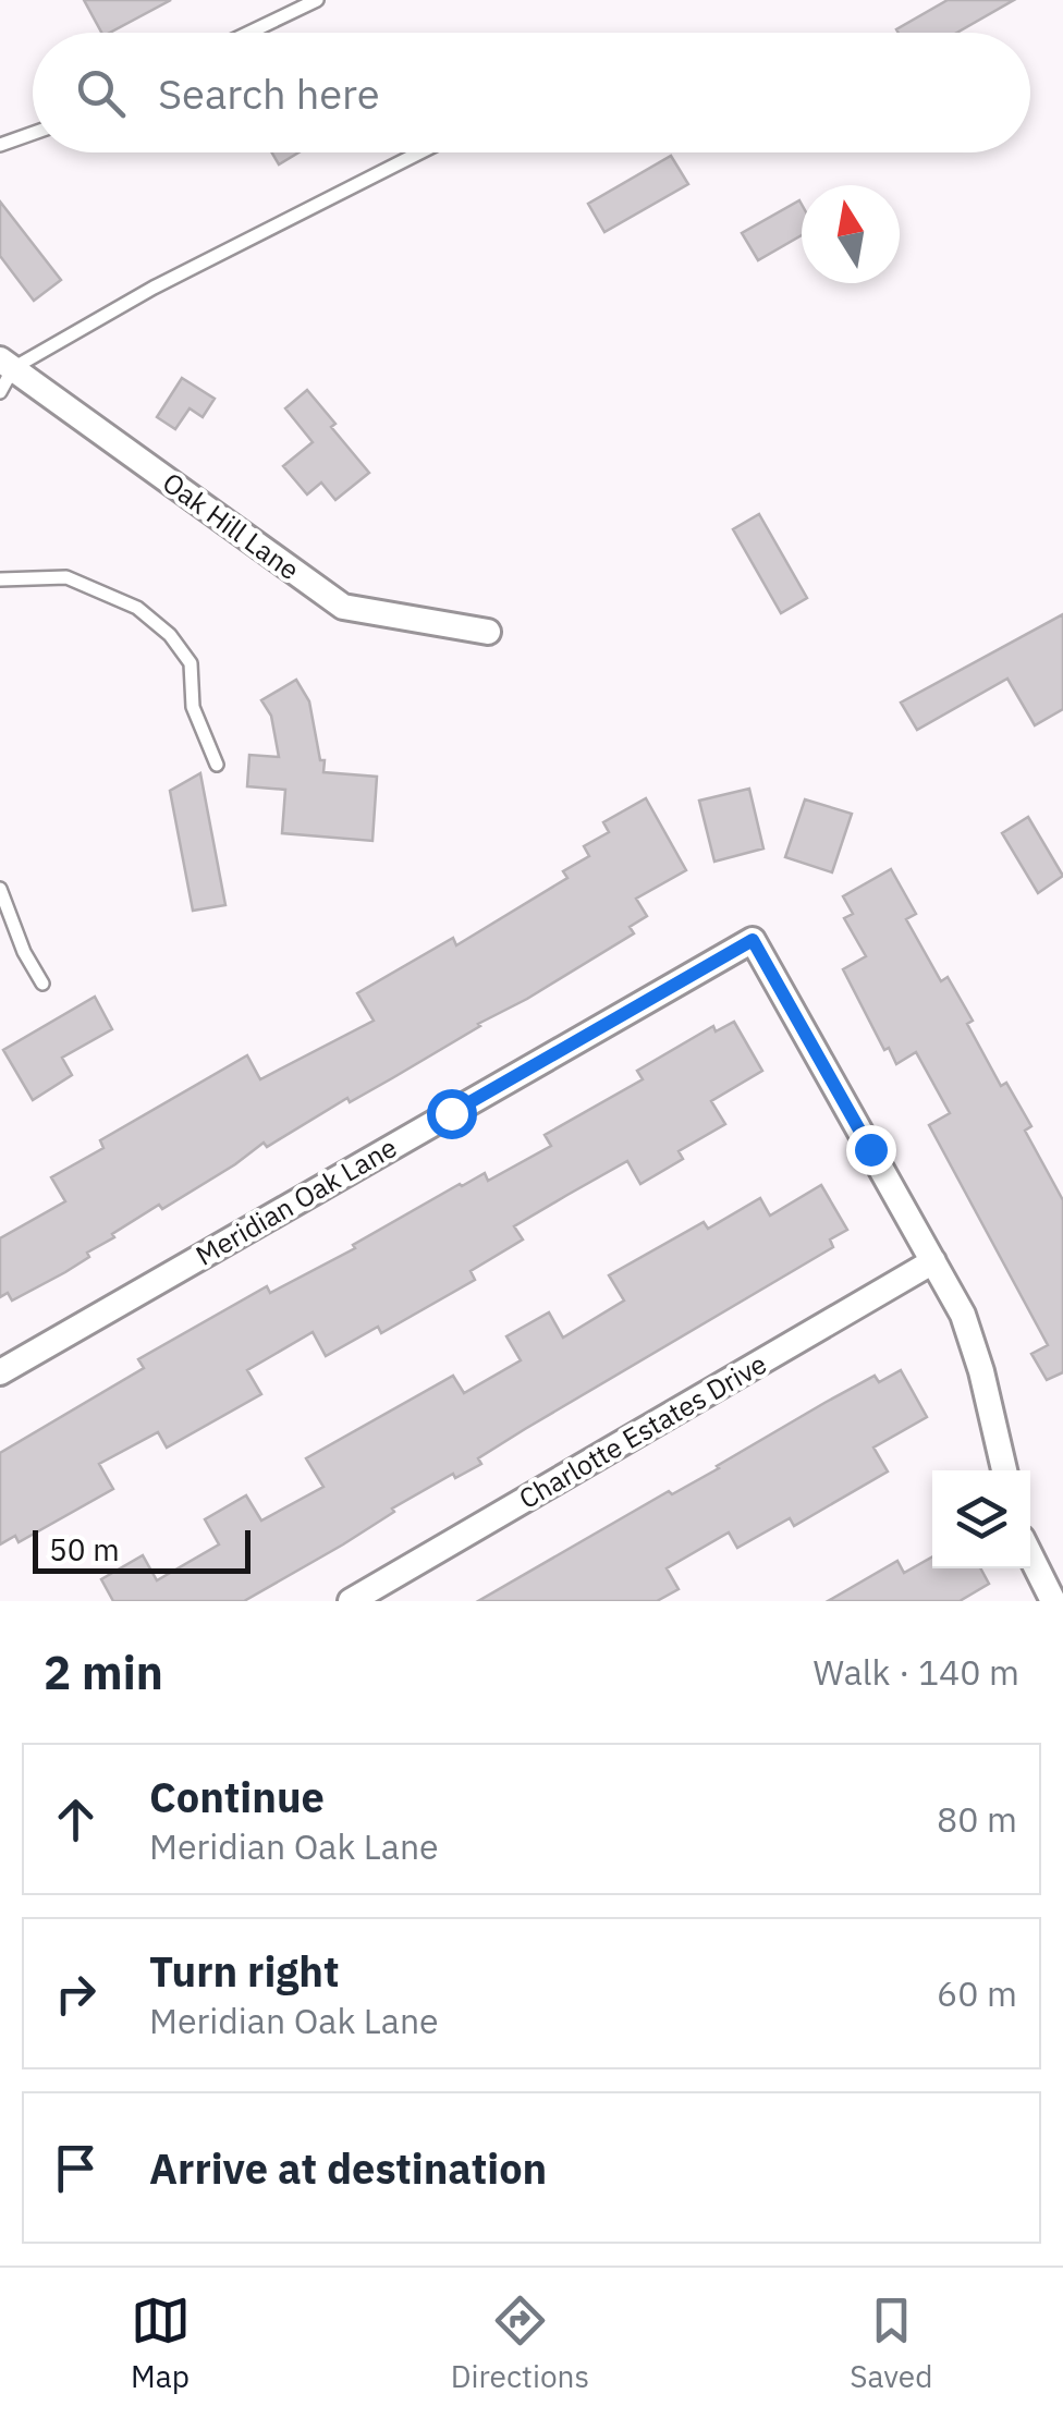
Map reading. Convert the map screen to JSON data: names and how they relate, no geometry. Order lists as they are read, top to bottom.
{
  "streets": {
    "street": ["Oak Hill Lane", "Meridian Oak Lane", "Charlotte Estates Drive"]
  },
  "crossings": [
    ["Meridian Oak Lane", "Charlotte Estates Drive"]
  ],
  "scale_bar": "50 m",
  "north": "top",
  "page": {
    "search": "Search here",
    "scale": "50 m",
    "heading": ["2 min", "Walk · 140 m"],
    "list": [
      ["Continue", "Meridian Oak Lane", "80 m"],
      ["Turn right", "Meridian Oak Lane", "60 m"],
      "Arrive at destination"
    ],
    "nav": ["Map", "Directions", "Saved"]
  }
}
